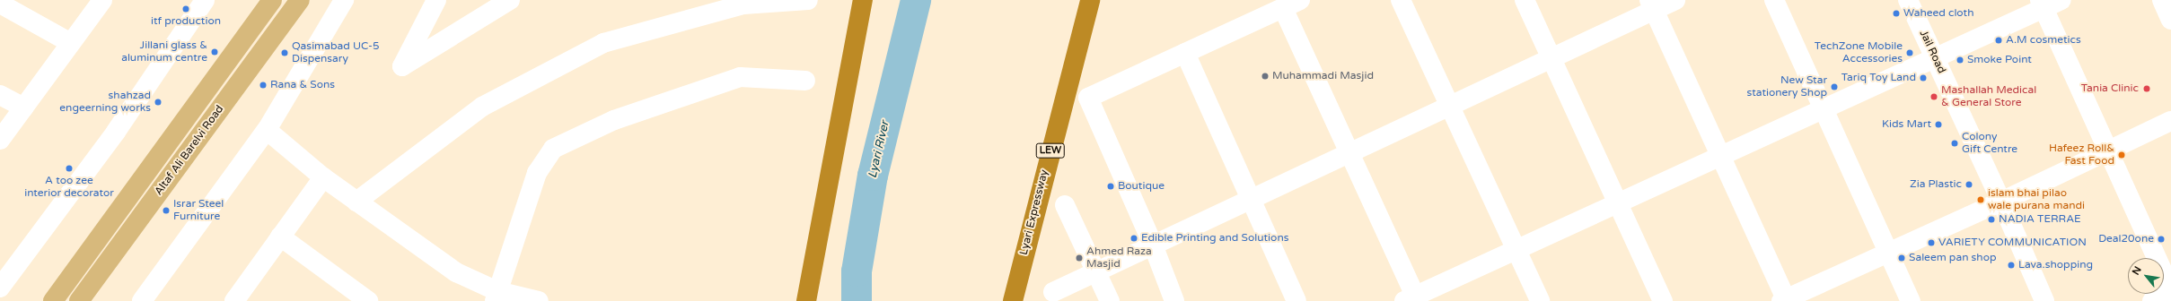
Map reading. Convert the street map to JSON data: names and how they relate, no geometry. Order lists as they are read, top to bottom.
{
  "streets": {
    "highway": ["LEW", "Lyari Expressway"],
    "main road": ["Altaf Ali Barelvi Road"],
    "street": ["Jail Road"]
  },
  "water": ["Lyari River"],
  "places": [
    "itf production",
    "Waheed cloth",
    "A.M cosmetics",
    "Jillani glass & aluminum centre",
    "Qasimabad UC-5 Dispensary",
    "TechZone Mobile Accessories",
    "Smoke Point",
    "Muhammadi Masjid",
    "Tariq Toy Land",
    "Rana & Sons",
    "New Star stationery Shop",
    "Tania Clinic",
    "Mashallah Medical & General Store",
    "shahzad engeerning works",
    "Kids Mart",
    "Colony Gift Centre",
    "Hafeez Roll& Fast Food",
    "A too zee interior decorator",
    "Zia Plastic",
    "Boutique",
    "islam bhai pilao wale purana mandi",
    "Israr Steel Furniture",
    "NADIA TERRAE",
    "Edible Printing and Solutions",
    "Deal20one",
    "VARIETY COMMUNICATION",
    "Ahmed Raza Masjid",
    "Saleem pan shop",
    "Lava.shopping"
  ],
  "north": "top left"
}
